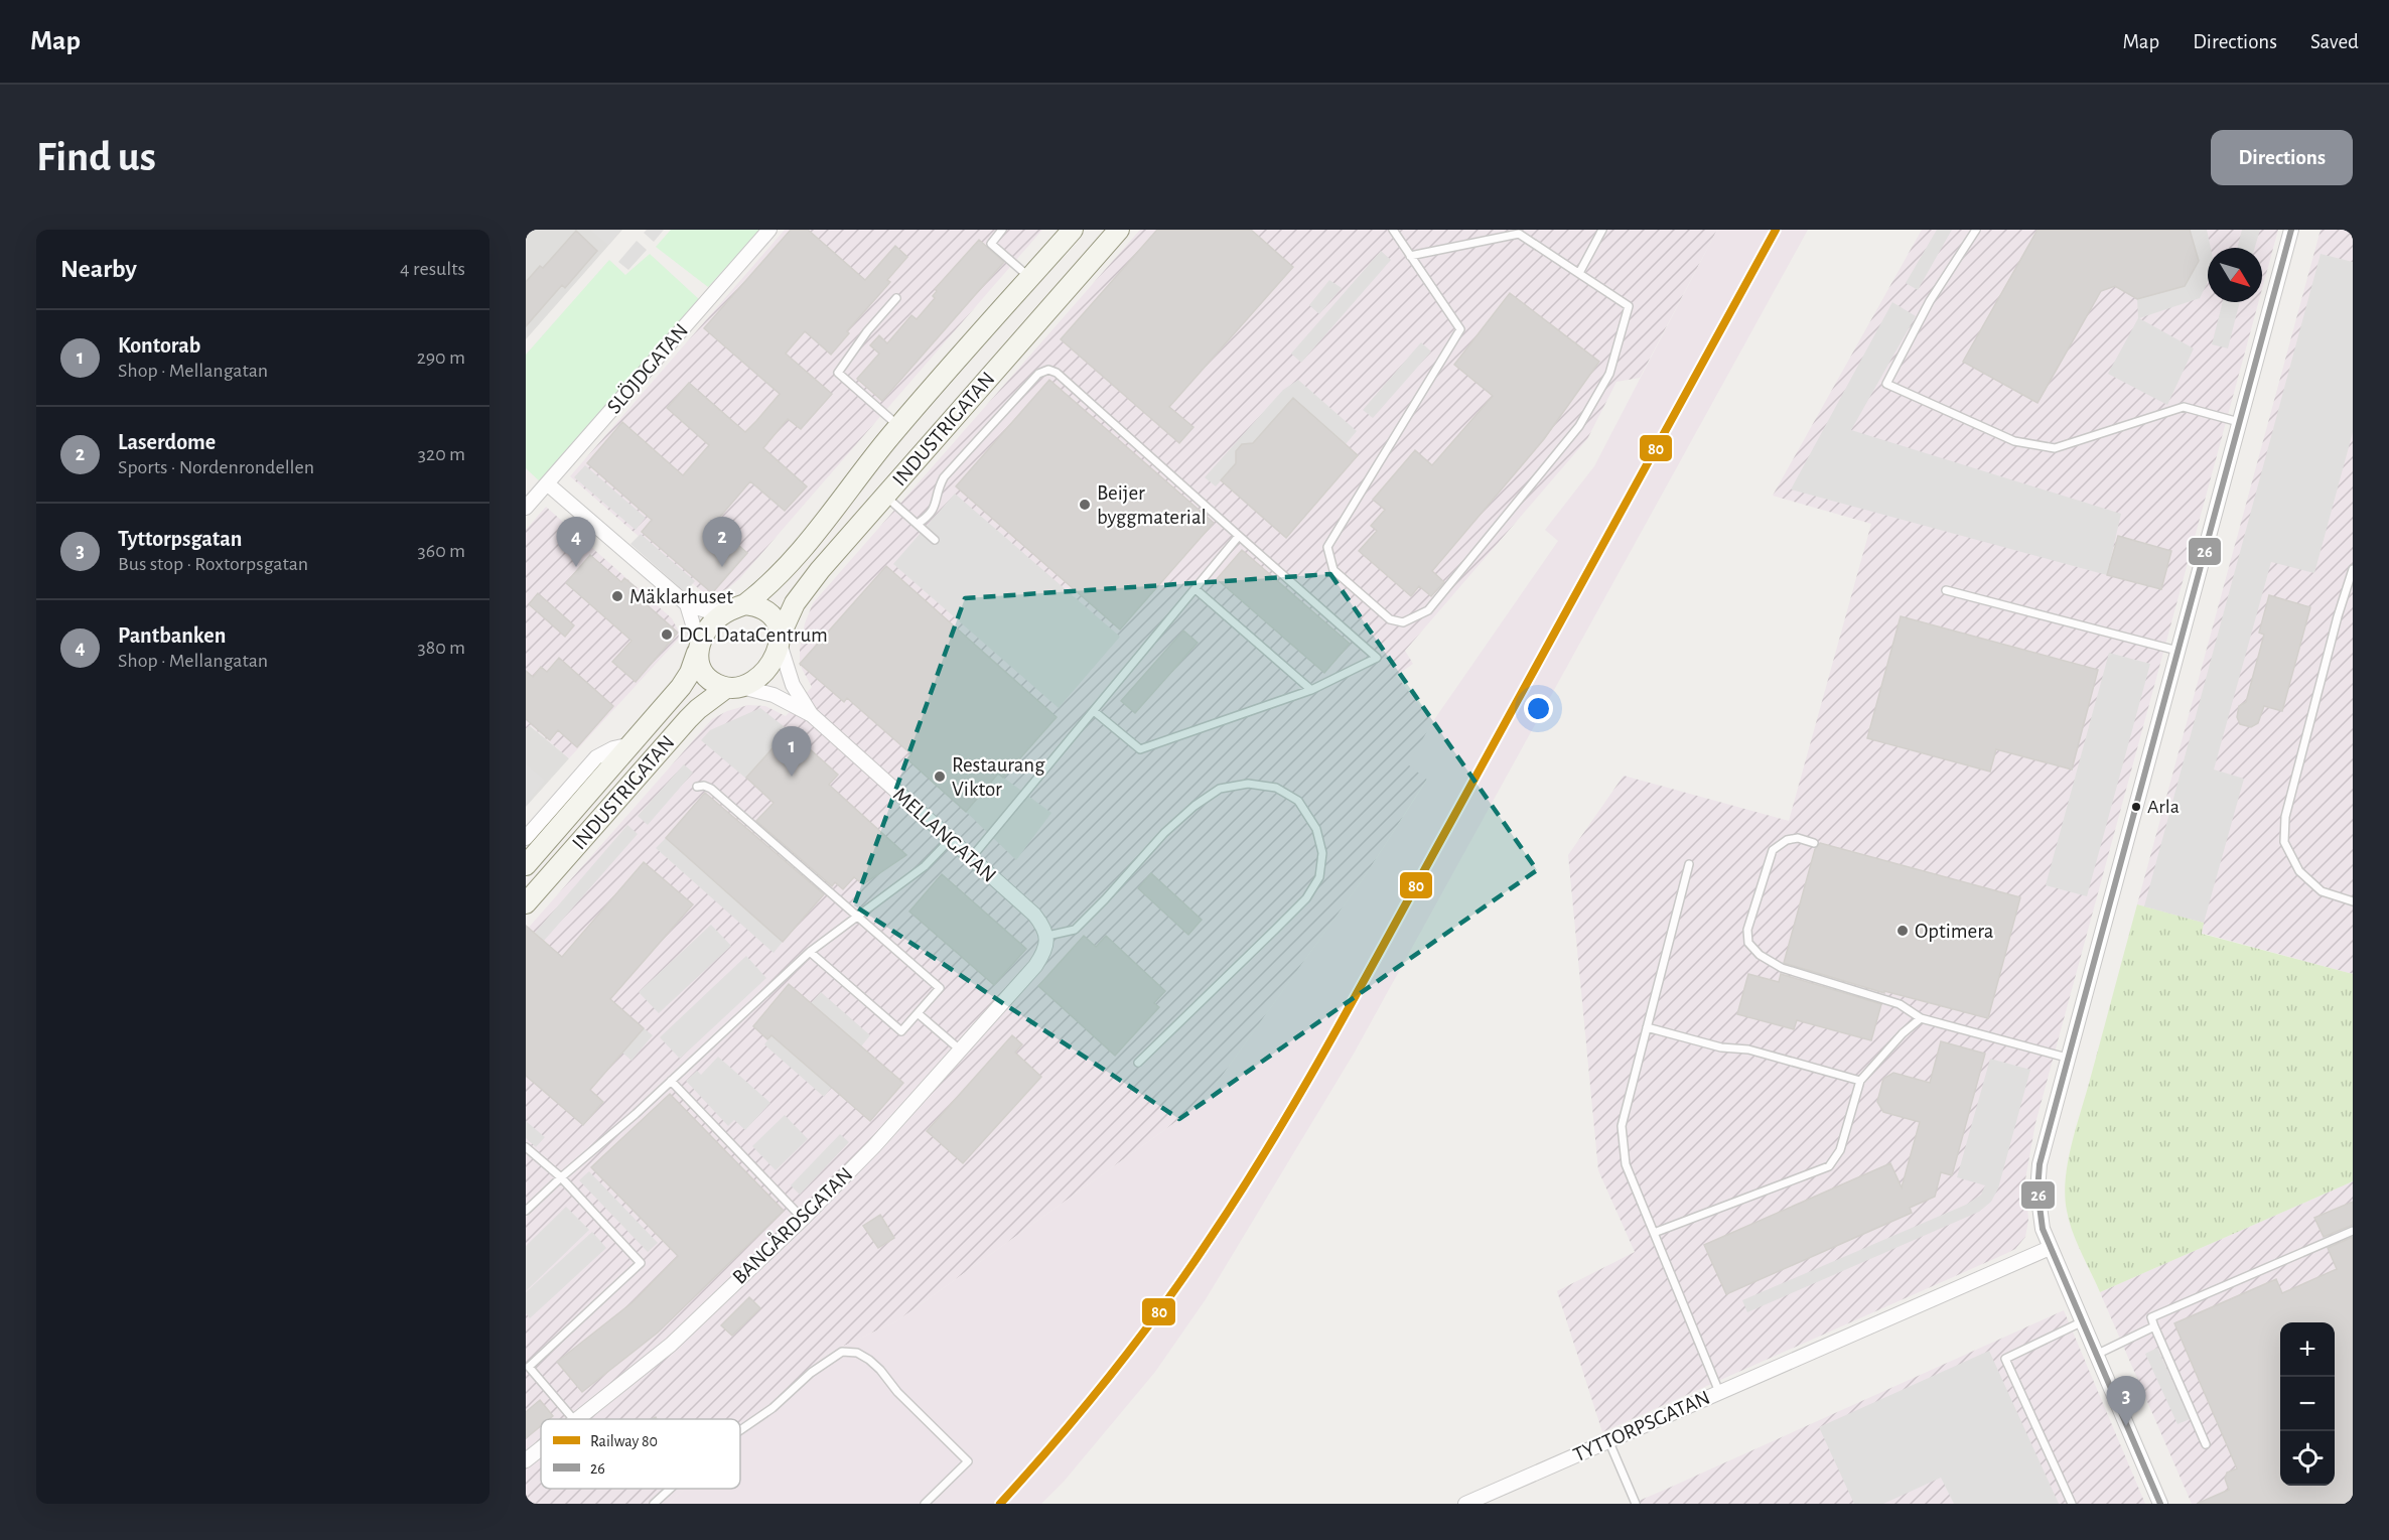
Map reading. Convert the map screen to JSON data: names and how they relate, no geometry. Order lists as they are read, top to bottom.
{
  "streets": {
    "main road": ["INDUSTRIGATAN"],
    "street": [
      "SLÖJDGATAN",
      "MELLANGATAN",
      "BANGÅRDSGATAN",
      "TYTTORPSGATAN"
    ]
  },
  "crossings": [
    ["INDUSTRIGATAN", "MELLANGATAN"],
    ["MELLANGATAN", "BANGÅRDSGATAN"]
  ],
  "places": [
    "Beijer byggmaterial",
    "Mäklarhuset",
    "DCL DataCentrum",
    "Restaurang Viktor",
    "Arla",
    "Optimera"
  ],
  "lines": ["rail line 80", "transit line 26"],
  "legend": ["Railway 80", "26"],
  "north": "bottom right",
  "page": {
    "header": "Map",
    "nav": ["Map", "Directions", "Saved"],
    "buttons": "Directions",
    "title": "Find us",
    "heading": ["Nearby", "4 results"],
    "list": [
      {
        "mark": "1",
        "name": "Kontorab",
        "note": "Shop · Mellangatan",
        "value": "290 m"
      },
      {
        "mark": "2",
        "name": "Laserdome",
        "note": "Sports · Nordenrondellen",
        "value": "320 m"
      },
      {
        "mark": "3",
        "name": "Tyttorpsgatan",
        "note": "Bus stop · Roxtorpsgatan",
        "value": "360 m"
      },
      {
        "mark": "4",
        "name": "Pantbanken",
        "note": "Shop · Mellangatan",
        "value": "380 m"
      }
    ],
    "pins": [
      "2",
      "4",
      "1",
      "3"
    ],
    "map_buttons": ["+", "−"]
  }
}
